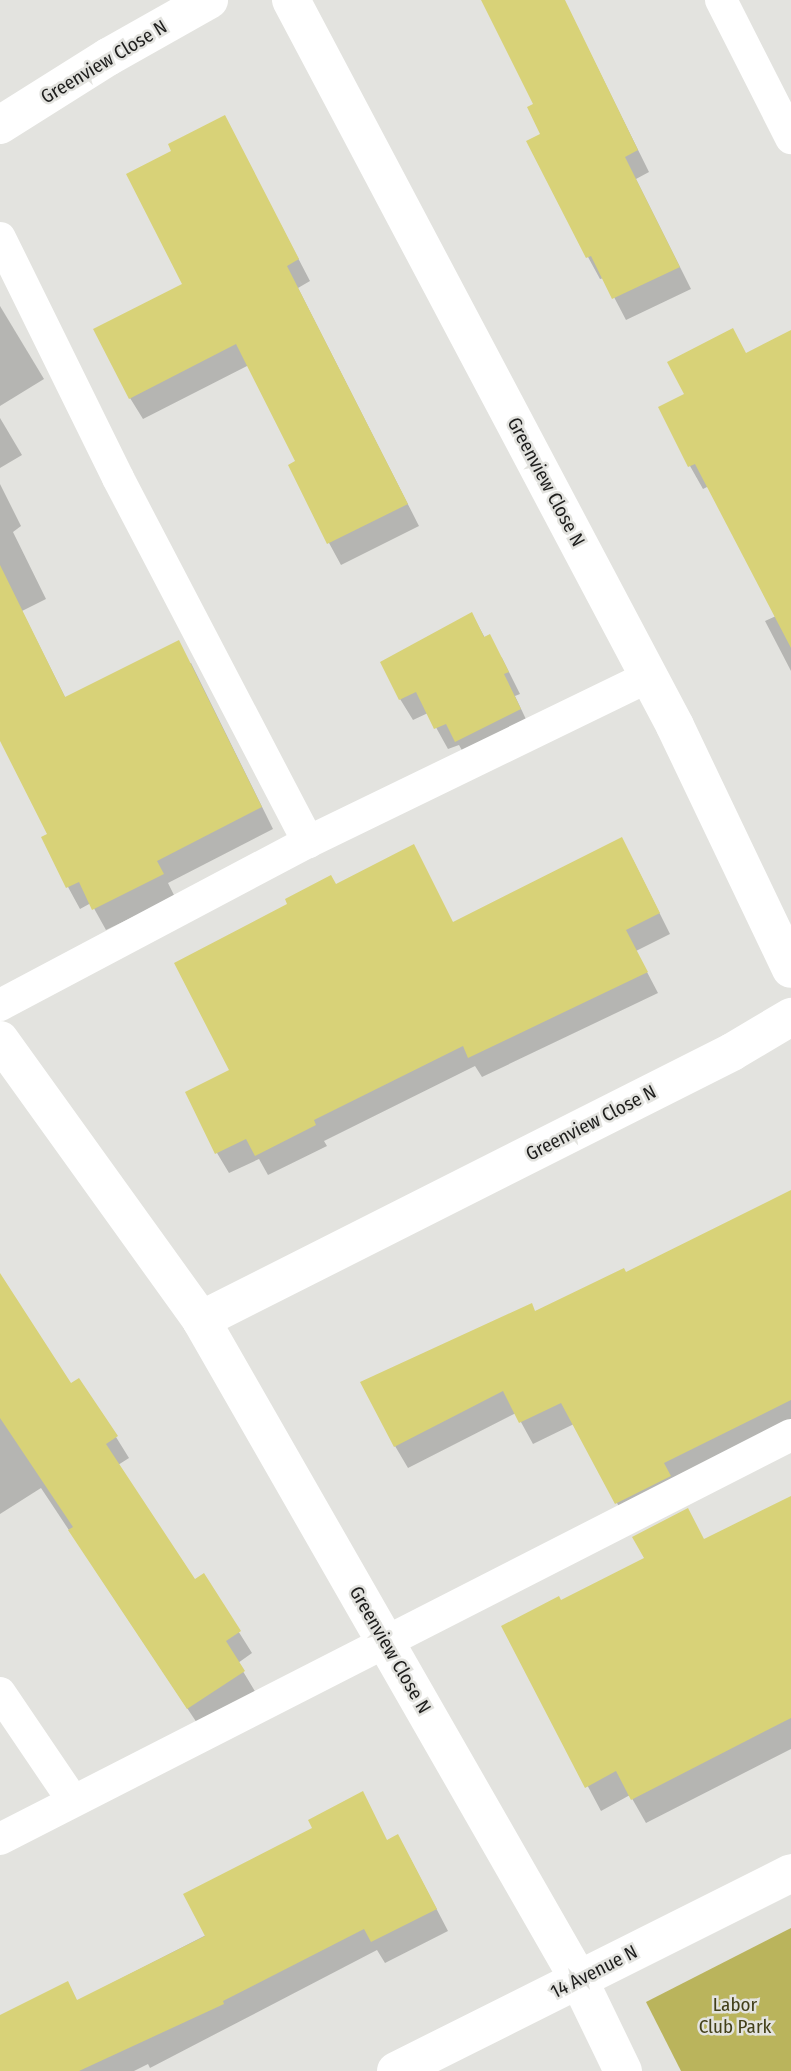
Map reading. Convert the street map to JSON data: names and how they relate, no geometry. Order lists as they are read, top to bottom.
{
  "streets": {
    "street": ["Greenview Close N", "14 Avenue N"]
  },
  "crossings": [
    ["Greenview Close N", "14 Avenue N"]
  ],
  "parks": ["Labor Club Park"]
}
